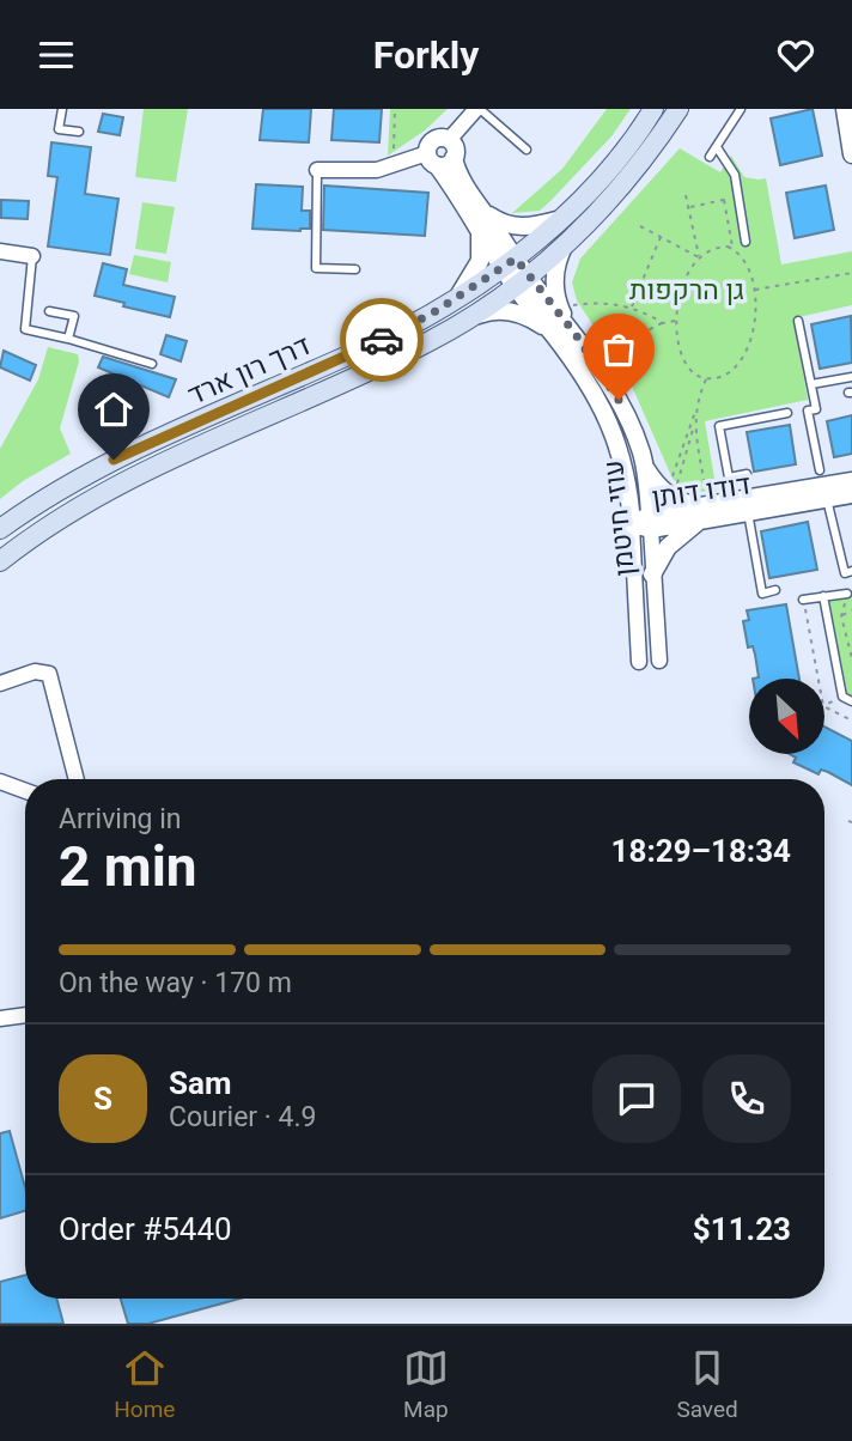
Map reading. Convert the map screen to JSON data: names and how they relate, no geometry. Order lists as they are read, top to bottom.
{
  "streets": {
    "main road": ["דרך רון ארד"],
    "street": ["דודו דותן", "עוזי חיטמן"]
  },
  "crossings": [
    ["דרך רון ארד", "עוזי חיטמן"],
    ["דודו דותן", "עוזי חיטמן"]
  ],
  "parks": ["גן הרקפות"],
  "north": "bottom right",
  "page": {
    "header": "Forkly",
    "heading": ["2 min", "Arriving in", "18:29–18:34"],
    "panel": [
      "Sam",
      "Courier · 4.9",
      "Order #5440",
      "$11.23"
    ],
    "bar": "On the way · 170 m",
    "round": "S",
    "tabs": ["Home", "Map", "Saved"]
  }
}
